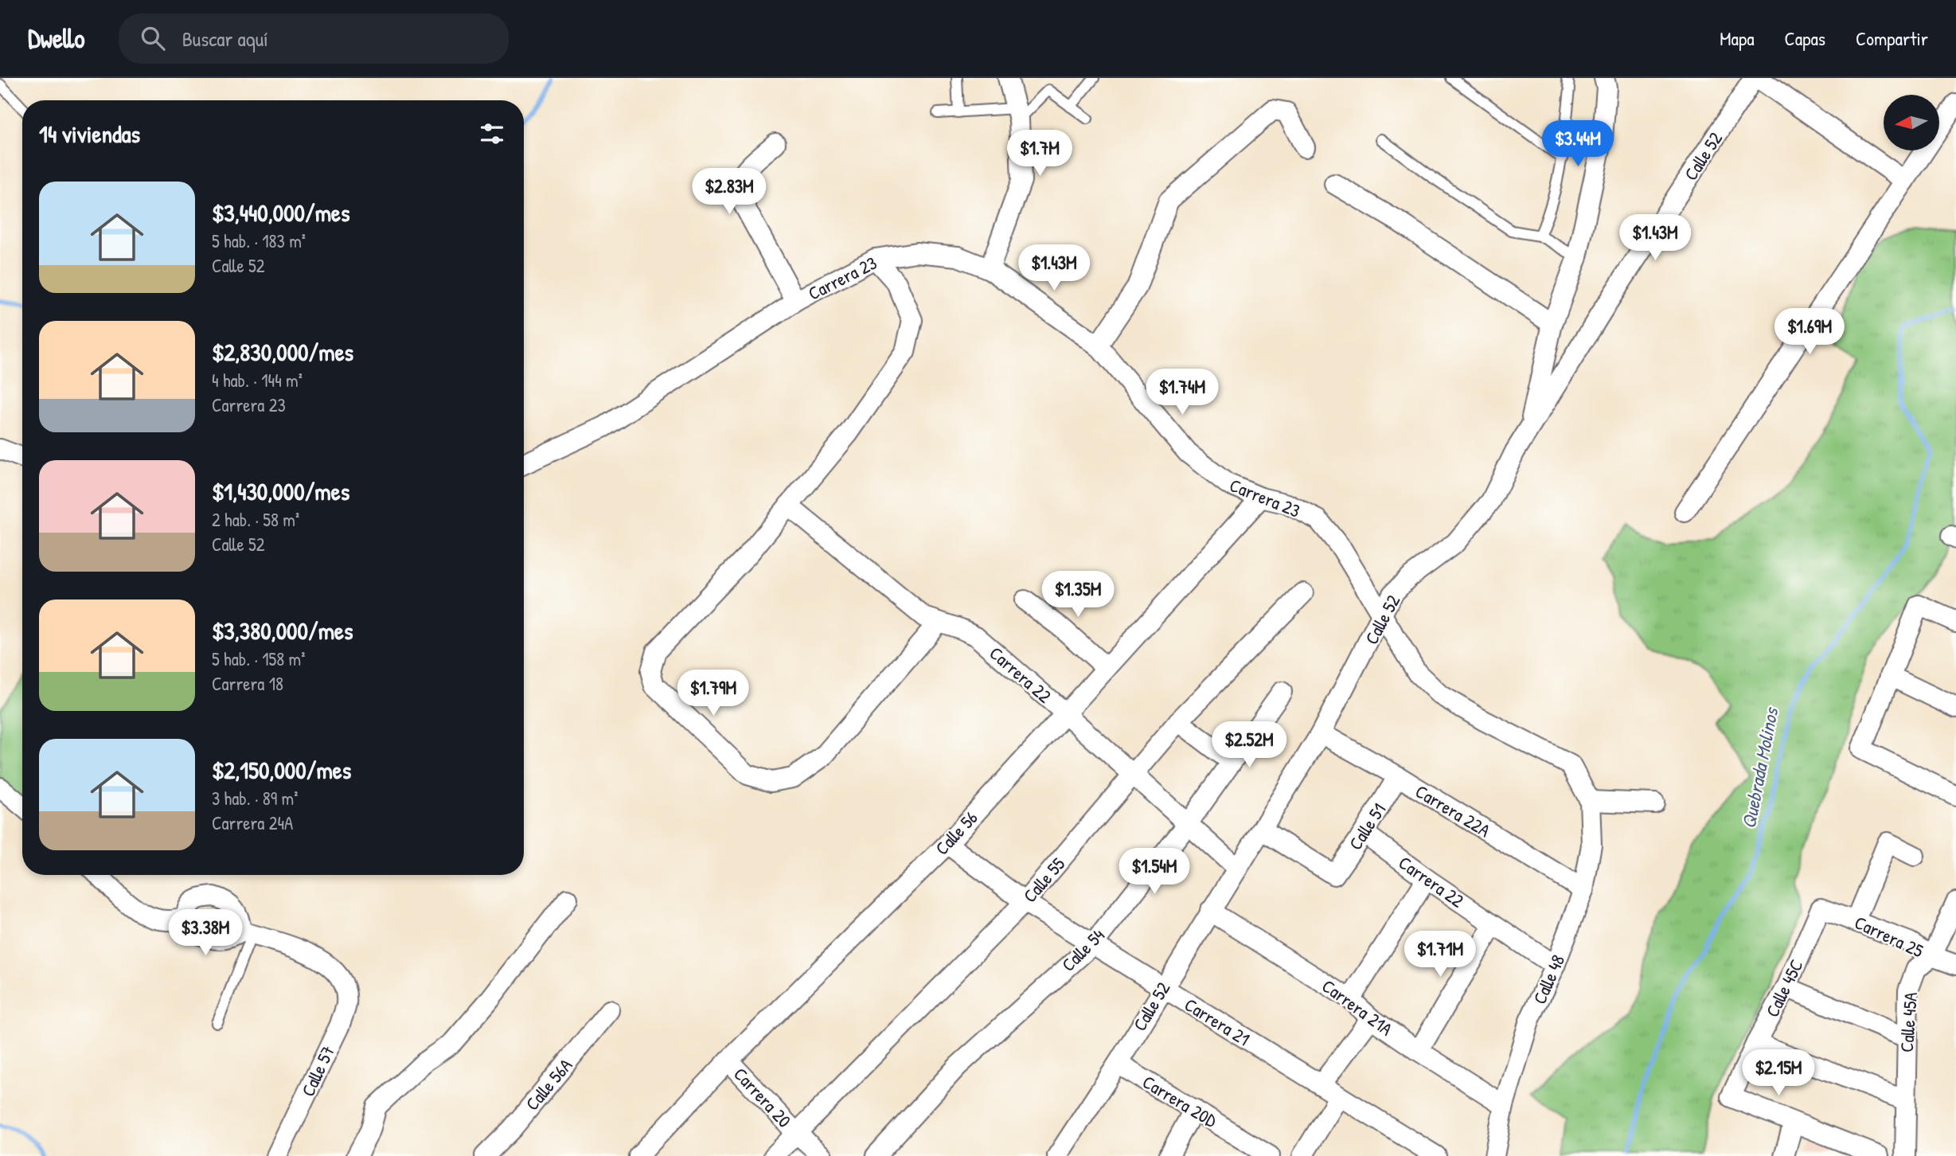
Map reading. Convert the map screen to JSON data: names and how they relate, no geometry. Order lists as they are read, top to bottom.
{
  "streets": {
    "street": [
      "Calle 52",
      "Carrera 23",
      "Carrera 22",
      "Carrera 22A",
      "Calle 51",
      "Calle 56",
      "Calle 55",
      "Carrera 25",
      "Calle 54",
      "Calle 48",
      "Calle 45C",
      "Carrera 21A",
      "Carrera 21",
      "Calle 45A",
      "Calle 57",
      "Calle 56A",
      "Carrera 20",
      "Carrera 20D"
    ]
  },
  "crossings": [
    ["Calle 52", "Carrera 23"],
    ["Calle 52", "Carrera 22"],
    ["Calle 52", "Carrera 22A"],
    ["Calle 52", "Calle 51"],
    ["Calle 52", "Carrera 21A"],
    ["Calle 52", "Carrera 21"],
    ["Calle 52", "Carrera 20D"],
    ["Carrera 23", "Calle 56"],
    ["Carrera 23", "Calle 48"],
    ["Carrera 22", "Calle 51"],
    ["Carrera 22", "Calle 56"],
    ["Carrera 22", "Calle 55"],
    ["Carrera 22", "Calle 54"],
    ["Carrera 22", "Calle 48"],
    ["Carrera 22A", "Calle 51"],
    ["Carrera 22A", "Calle 48"],
    ["Calle 56", "Carrera 21"],
    ["Calle 56", "Carrera 20"],
    ["Calle 55", "Carrera 21"],
    ["Calle 55", "Carrera 20"],
    ["Carrera 25", "Calle 45C"],
    ["Carrera 25", "Calle 45A"],
    ["Calle 54", "Carrera 21"],
    ["Calle 48", "Carrera 21A"]
  ],
  "water": ["Quebrada Molinos"],
  "north": "left",
  "page": {
    "header": "Dwello",
    "search": "Buscar aquí",
    "nav": ["Mapa", "Capas", "Compartir"],
    "heading": "14 viviendas",
    "price": [
      "$3.44M",
      "$1.7M",
      "$2.83M",
      "$1.43M",
      "$1.43M",
      "$1.69M",
      "$1.74M",
      "$1.35M",
      "$1.79M",
      "$2.52M",
      "$1.54M",
      "$3.38M",
      "$1.71M",
      "$2.15M"
    ],
    "list": [
      {
        "name": "$3,440,000/mes",
        "note": "5 hab. · 183 m² · Calle 52"
      },
      {
        "name": "$2,830,000/mes",
        "note": "4 hab. · 144 m² · Carrera 23"
      },
      {
        "name": "$1,430,000/mes",
        "note": "2 hab. · 58 m² · Calle 52"
      },
      {
        "name": "$3,380,000/mes",
        "note": "5 hab. · 158 m² · Carrera 18"
      },
      {
        "name": "$2,150,000/mes",
        "note": "3 hab. · 89 m² · Carrera 24A"
      }
    ]
  }
}
